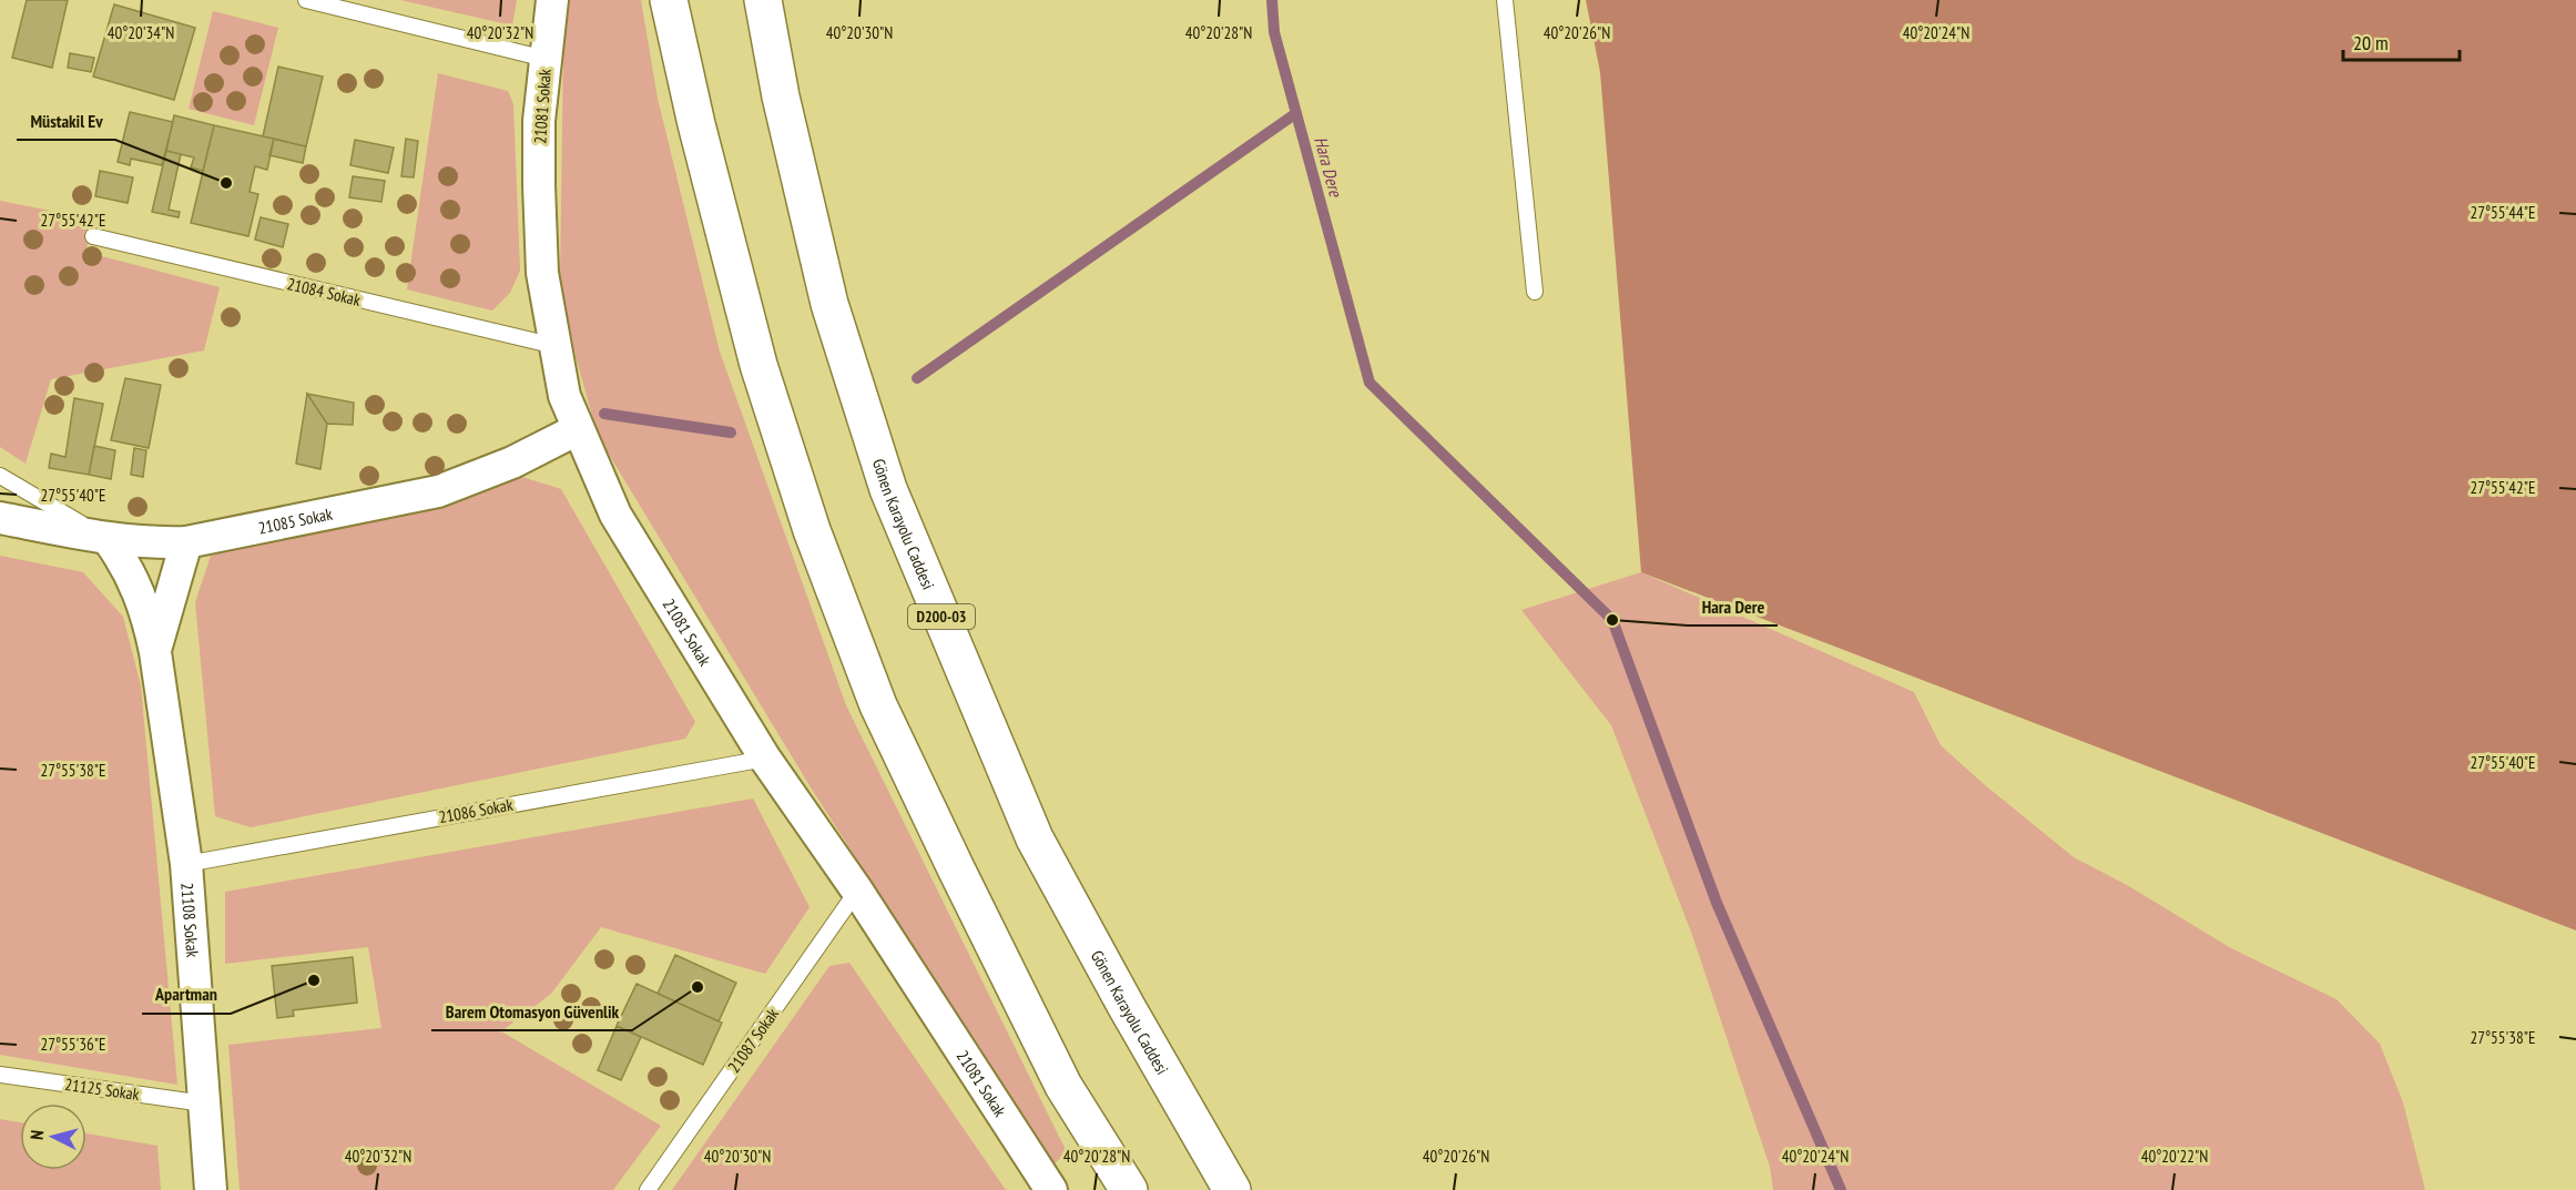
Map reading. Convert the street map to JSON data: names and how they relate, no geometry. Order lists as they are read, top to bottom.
{
  "streets": {
    "highway": ["Gönen Karayolu Caddesi", "D200-03"],
    "street": ["21081 Sokak", "21085 Sokak", "21108 Sokak"],
    "lane": [
      "21084 Sokak",
      "21086 Sokak",
      "21087 Sokak",
      "21125 Sokak"
    ]
  },
  "crossings": [
    ["21081 Sokak", "21084 Sokak"],
    ["21081 Sokak", "21085 Sokak"],
    ["21081 Sokak", "21086 Sokak"],
    ["21081 Sokak", "21087 Sokak"],
    ["21085 Sokak", "21108 Sokak"],
    ["21086 Sokak", "21108 Sokak"],
    ["21108 Sokak", "21125 Sokak"]
  ],
  "water": ["Hara Dere"],
  "places": [
    "Müstakil Ev",
    "Hara Dere",
    "Apartman",
    "Barem Otomasyon Güvenlik"
  ],
  "scale_bar": "20 m",
  "north": "left",
  "coordinates": [
    "40°20'34\"N",
    "40°20'32\"N",
    "40°20'30\"N",
    "40°20'28\"N",
    "40°20'26\"N",
    "40°20'24\"N",
    "27°55'44\"E",
    "27°55'42\"E",
    "27°55'40\"E",
    "27°55'38\"E",
    "27°55'36\"E",
    "40°20'22\"N"
  ]
}
